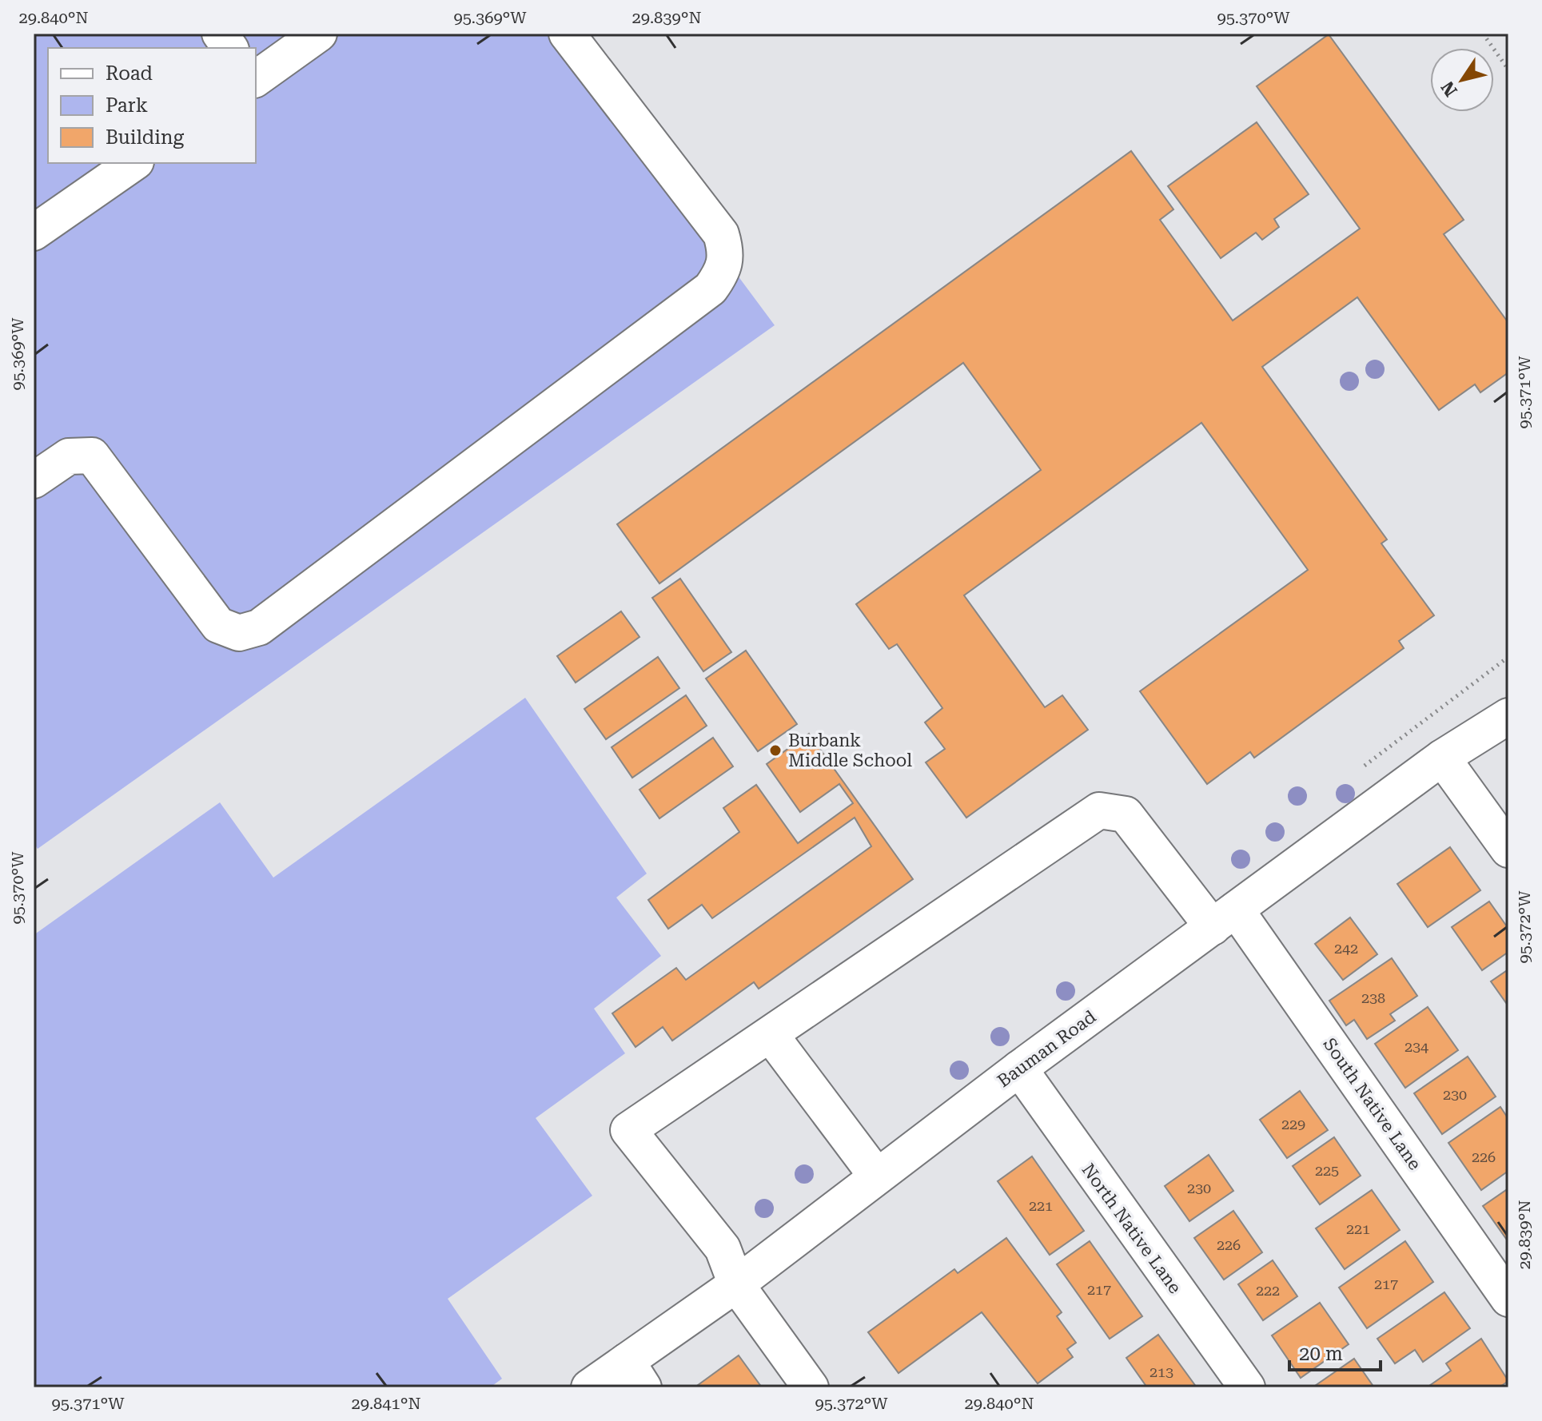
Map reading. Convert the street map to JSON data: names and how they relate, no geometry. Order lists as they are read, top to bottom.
{
  "streets": {
    "street": ["Bauman Road", "South Native Lane", "North Native Lane"]
  },
  "crossings": [
    ["Bauman Road", "South Native Lane"],
    ["Bauman Road", "North Native Lane"]
  ],
  "places": ["Burbank Middle School"],
  "house_numbers": [
    "242",
    "238",
    "234",
    "230",
    "229",
    "226",
    "225",
    "230",
    "221",
    "221",
    "226",
    "217",
    "217",
    "222",
    "213"
  ],
  "legend": ["Road", "Park", "Building"],
  "scale_bar": "20 m",
  "north": "bottom left",
  "coordinates": [
    "29.840°N",
    "95.369°W",
    "29.839°N",
    "95.370°W",
    "95.371°W",
    "95.372°W",
    "29.841°N"
  ]
}
